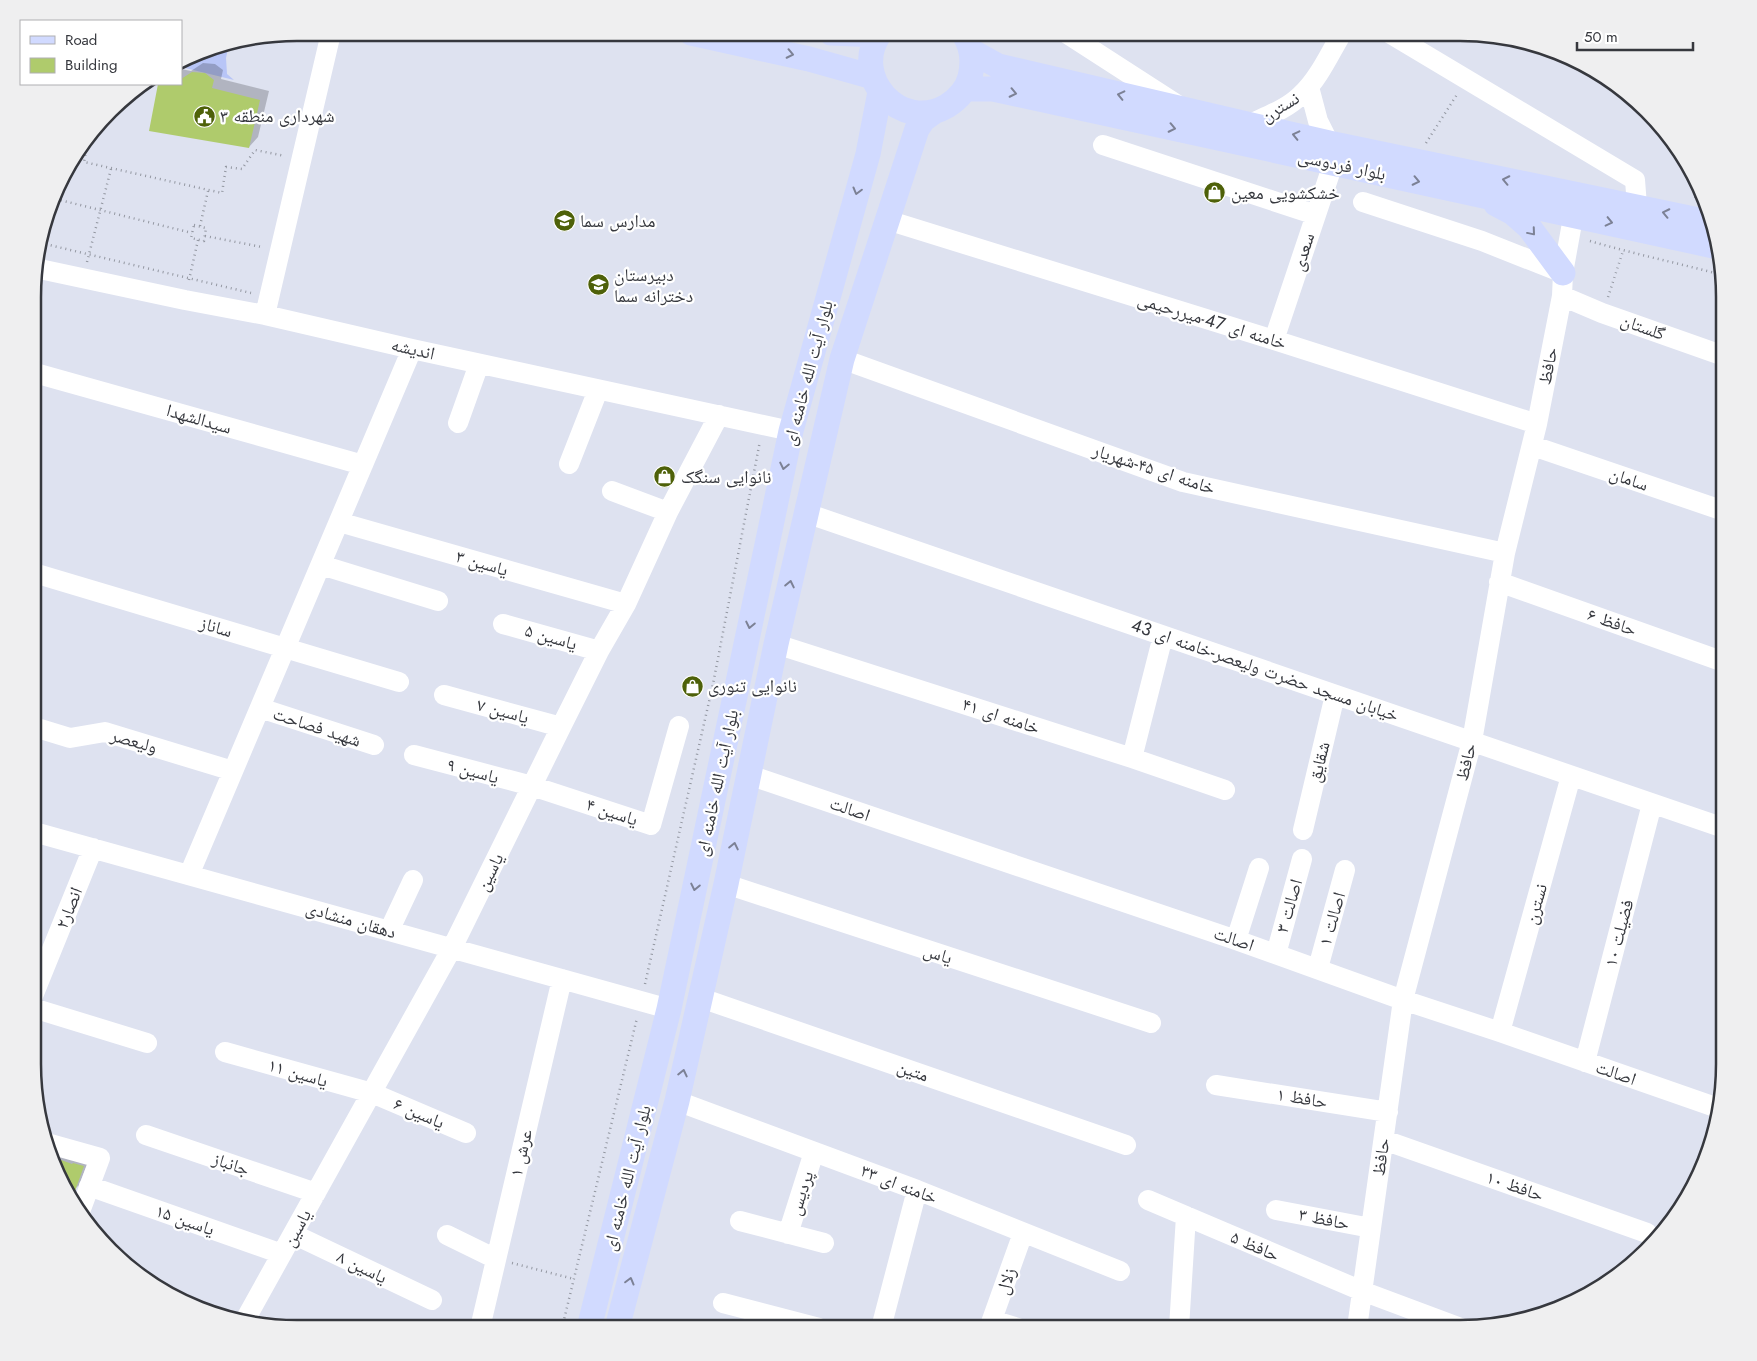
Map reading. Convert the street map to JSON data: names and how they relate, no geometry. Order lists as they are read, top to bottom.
{
  "streets": {
    "main road": ["بلوار فردوسی", "بلوار آیت الله خامنه ای"],
    "street": [
      "نسترن",
      "سعدی",
      "خامنه ای 47-میررحیمی",
      "گلستان",
      "اندیشه",
      "حافظ",
      "سیدالشهدا",
      "خامنه ای ۴۵-شهریار",
      "سامان",
      "یاسین ۳",
      "حافظ ۶",
      "ساناز",
      "یاسین ۵",
      "خیابان مسجد حضرت ولیعصر-خامنه ای 43",
      "یاسین ۷",
      "خامنه ای ۴۱",
      "شهید فصاحت",
      "ولیعصر",
      "شقایق",
      "یاسین ۹",
      "اصالت",
      "یاسین ۴",
      "یاسین",
      "اصالت ۳",
      "انصار۲",
      "اصالت ۱",
      "دهقان منشادی",
      "فضیلت ۱۰",
      "یاس",
      "متین",
      "یاسین ۱۱",
      "حافظ ۱",
      "یاسین ۶",
      "عرش ۱",
      "جانباز",
      "خامنه ای ۳۳",
      "حافظ ۱۰",
      "پردیس",
      "حافظ ۳",
      "یاسین ۱۵",
      "حافظ ۵",
      "یاسین ۸",
      "زلال"
    ]
  },
  "crossings": [
    ["نسترن", "بلوار فردوسی"],
    ["نسترن", "سعدی"],
    ["نسترن", "خیابان مسجد حضرت ولیعصر-خامنه ای 43"],
    ["نسترن", "اصالت"],
    ["بلوار فردوسی", "سعدی"],
    ["بلوار فردوسی", "حافظ"],
    ["بلوار فردوسی", "بلوار آیت الله خامنه ای"],
    ["سعدی", "خامنه ای 47-میررحیمی"],
    ["خامنه ای 47-میررحیمی", "حافظ"],
    ["خامنه ای 47-میررحیمی", "بلوار آیت الله خامنه ای"],
    ["گلستان", "حافظ"],
    ["اندیشه", "بلوار آیت الله خامنه ای"],
    ["اندیشه", "یاسین"],
    ["حافظ", "خامنه ای ۴۵-شهریار"],
    ["حافظ", "سامان"],
    ["حافظ", "حافظ ۶"],
    ["حافظ", "خیابان مسجد حضرت ولیعصر-خامنه ای 43"],
    ["حافظ", "اصالت"],
    ["حافظ", "حافظ ۱"],
    ["حافظ", "حافظ ۱۰"],
    ["حافظ", "حافظ ۳"],
    ["حافظ", "حافظ ۵"],
    ["بلوار آیت الله خامنه ای", "خامنه ای ۴۵-شهریار"],
    ["بلوار آیت الله خامنه ای", "خیابان مسجد حضرت ولیعصر-خامنه ای 43"],
    ["بلوار آیت الله خامنه ای", "خامنه ای ۴۱"],
    ["بلوار آیت الله خامنه ای", "اصالت"],
    ["بلوار آیت الله خامنه ای", "دهقان منشادی"],
    ["بلوار آیت الله خامنه ای", "یاس"],
    ["بلوار آیت الله خامنه ای", "متین"],
    ["بلوار آیت الله خامنه ای", "خامنه ای ۳۳"],
    ["یاسین ۳", "یاسین"],
    ["یاسین ۵", "یاسین"],
    ["خیابان مسجد حضرت ولیعصر-خامنه ای 43", "شقایق"],
    ["خیابان مسجد حضرت ولیعصر-خامنه ای 43", "فضیلت ۱۰"],
    ["یاسین ۷", "یاسین"],
    ["یاسین ۹", "یاسین ۴"],
    ["یاسین ۹", "یاسین"],
    ["اصالت", "اصالت ۳"],
    ["اصالت", "اصالت ۱"],
    ["اصالت", "فضیلت ۱۰"],
    ["یاسین ۴", "یاسین"],
    ["یاسین", "دهقان منشادی"],
    ["یاسین", "یاسین ۱۱"],
    ["یاسین", "یاسین ۶"],
    ["یاسین", "جانباز"],
    ["یاسین", "یاسین ۱۵"],
    ["یاسین", "یاسین ۸"],
    ["انصار۲", "دهقان منشادی"],
    ["دهقان منشادی", "عرش ۱"],
    ["یاسین ۱۱", "یاسین ۶"],
    ["خامنه ای ۳۳", "پردیس"],
    ["خامنه ای ۳۳", "زلال"]
  ],
  "places": {
    "public building": ["شهرداری منطقه ۳"],
    "shop": ["خشکشویی معین", "نانوایی سنگک", "نانوایی تنوری"],
    "school or university": ["مدارس سما", "دبیرستان دخترانه سما"]
  },
  "legend": ["Road", "Building"],
  "scale_bar": "50 m"
}
